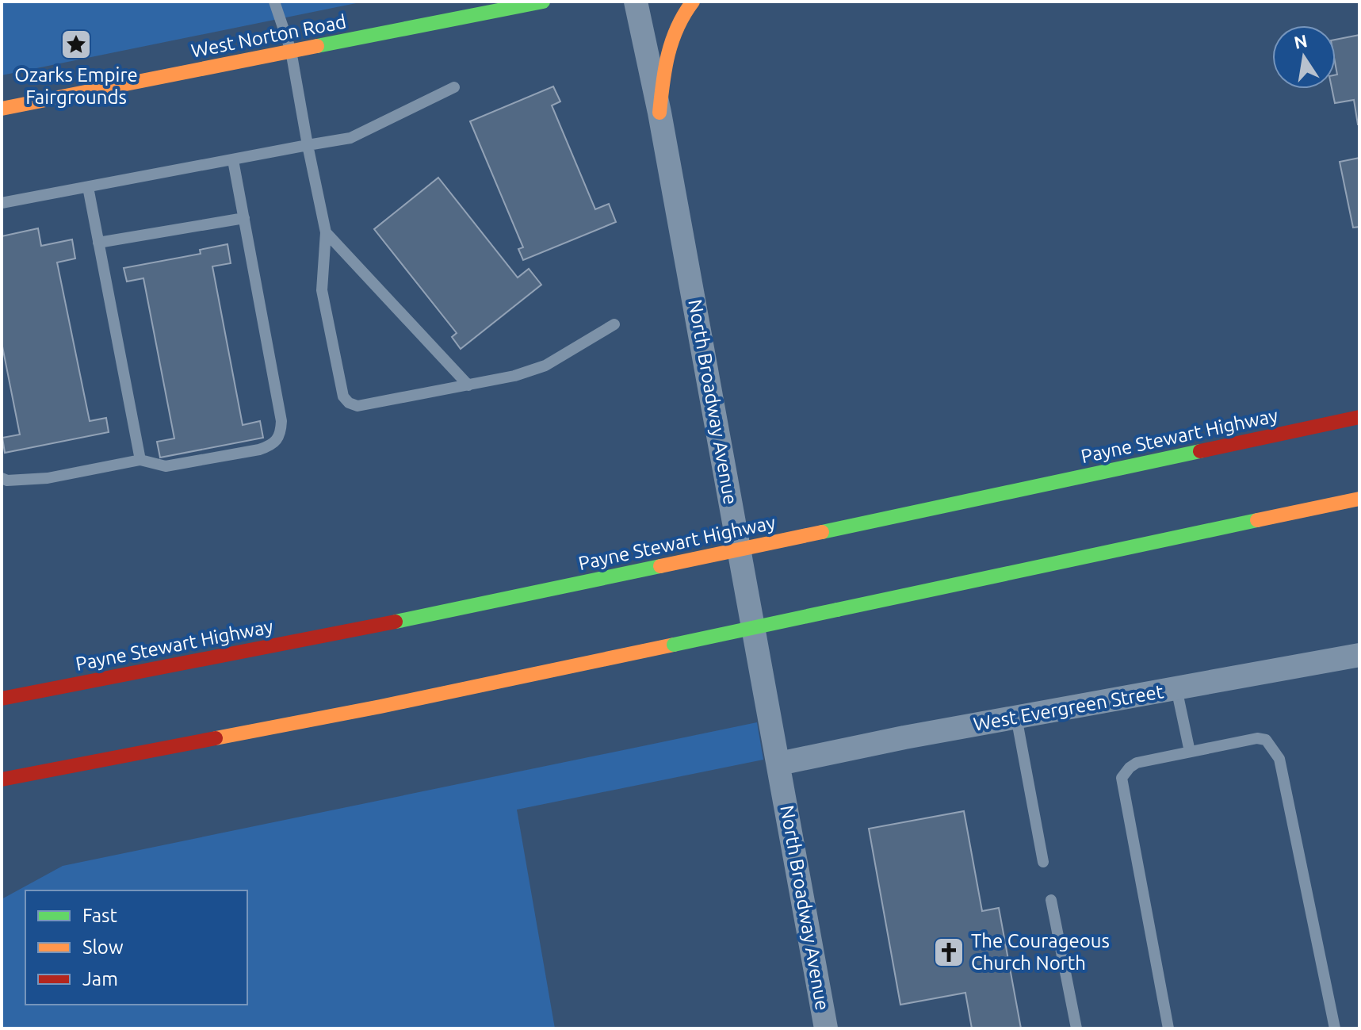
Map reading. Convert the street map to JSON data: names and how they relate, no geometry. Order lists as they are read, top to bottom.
{
  "streets": {
    "main road": ["West Norton Road", "Payne Stewart Highway"],
    "street": ["North Broadway Avenue", "West Evergreen Street"]
  },
  "crossings": [
    ["North Broadway Avenue", "West Evergreen Street"]
  ],
  "places": {
    "place": ["Ozarks Empire Fairgrounds"],
    "church": ["The Courageous Church North"]
  },
  "legend": ["Fast", "Slow", "Jam"],
  "north": "top"
}
